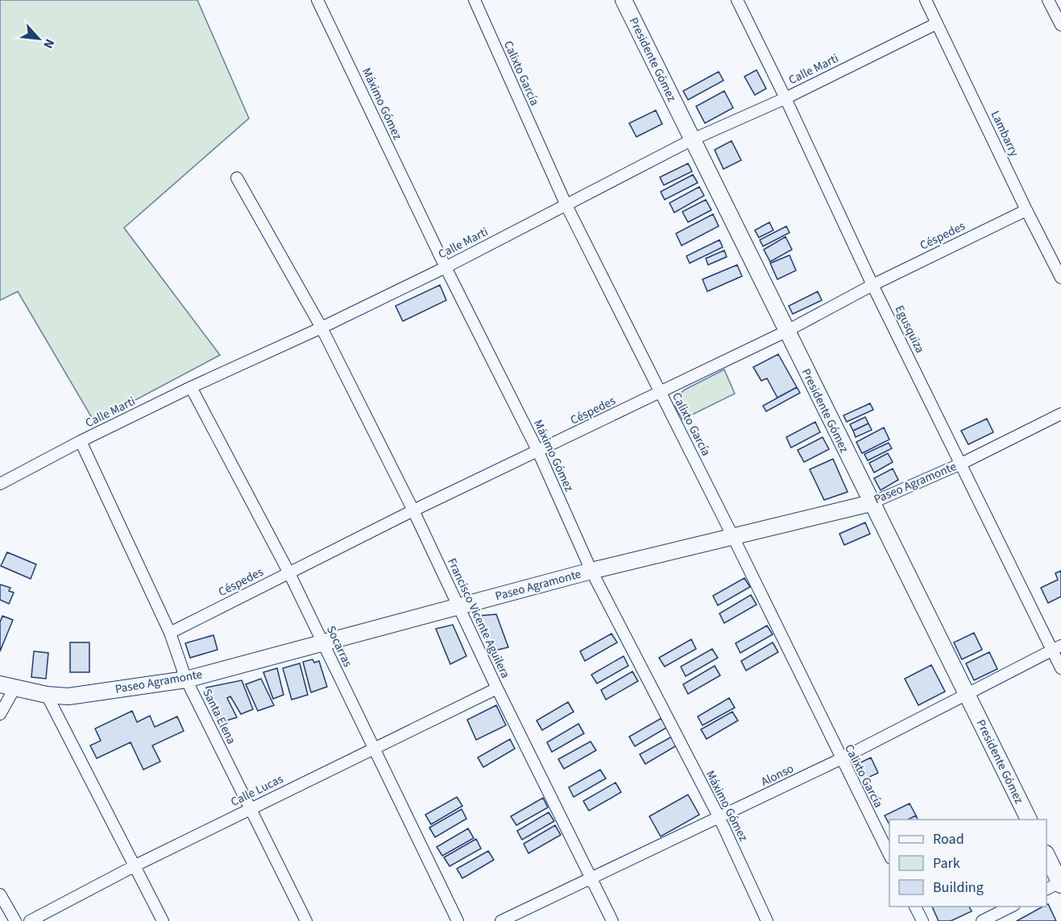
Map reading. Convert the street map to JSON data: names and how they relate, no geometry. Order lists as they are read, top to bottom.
{
  "streets": {
    "main road": ["Presidente Gómez", "Paseo Agramonte"],
    "street": [
      "Calle Marti",
      "Calixto García",
      "Máximo Gómez",
      "Lambarry",
      "Céspedes",
      "Egusquiza",
      "Francisco Vicente Aguilera",
      "Socarras",
      "Santa Elena",
      "Alonso",
      "Calle Lucas"
    ]
  },
  "crossings": [
    ["Presidente Gómez", "Calle Marti"],
    ["Presidente Gómez", "Céspedes"],
    ["Presidente Gómez", "Paseo Agramonte"],
    ["Presidente Gómez", "Alonso"],
    ["Calle Marti", "Calixto García"],
    ["Calle Marti", "Máximo Gómez"],
    ["Calle Marti", "Lambarry"],
    ["Calle Marti", "Egusquiza"],
    ["Calle Marti", "Francisco Vicente Aguilera"],
    ["Calle Marti", "Socarras"],
    ["Calle Marti", "Santa Elena"],
    ["Calixto García", "Céspedes"],
    ["Calixto García", "Paseo Agramonte"],
    ["Calixto García", "Alonso"],
    ["Máximo Gómez", "Céspedes"],
    ["Máximo Gómez", "Paseo Agramonte"],
    ["Máximo Gómez", "Alonso"],
    ["Lambarry", "Céspedes"],
    ["Céspedes", "Egusquiza"],
    ["Céspedes", "Francisco Vicente Aguilera"],
    ["Céspedes", "Socarras"],
    ["Céspedes", "Santa Elena"],
    ["Egusquiza", "Paseo Agramonte"],
    ["Egusquiza", "Alonso"],
    ["Paseo Agramonte", "Francisco Vicente Aguilera"],
    ["Paseo Agramonte", "Socarras"],
    ["Paseo Agramonte", "Santa Elena"],
    ["Francisco Vicente Aguilera", "Alonso"],
    ["Francisco Vicente Aguilera", "Calle Lucas"],
    ["Socarras", "Calle Lucas"],
    ["Santa Elena", "Calle Lucas"]
  ],
  "legend": ["Road", "Park", "Building"],
  "north": "bottom right"
}
